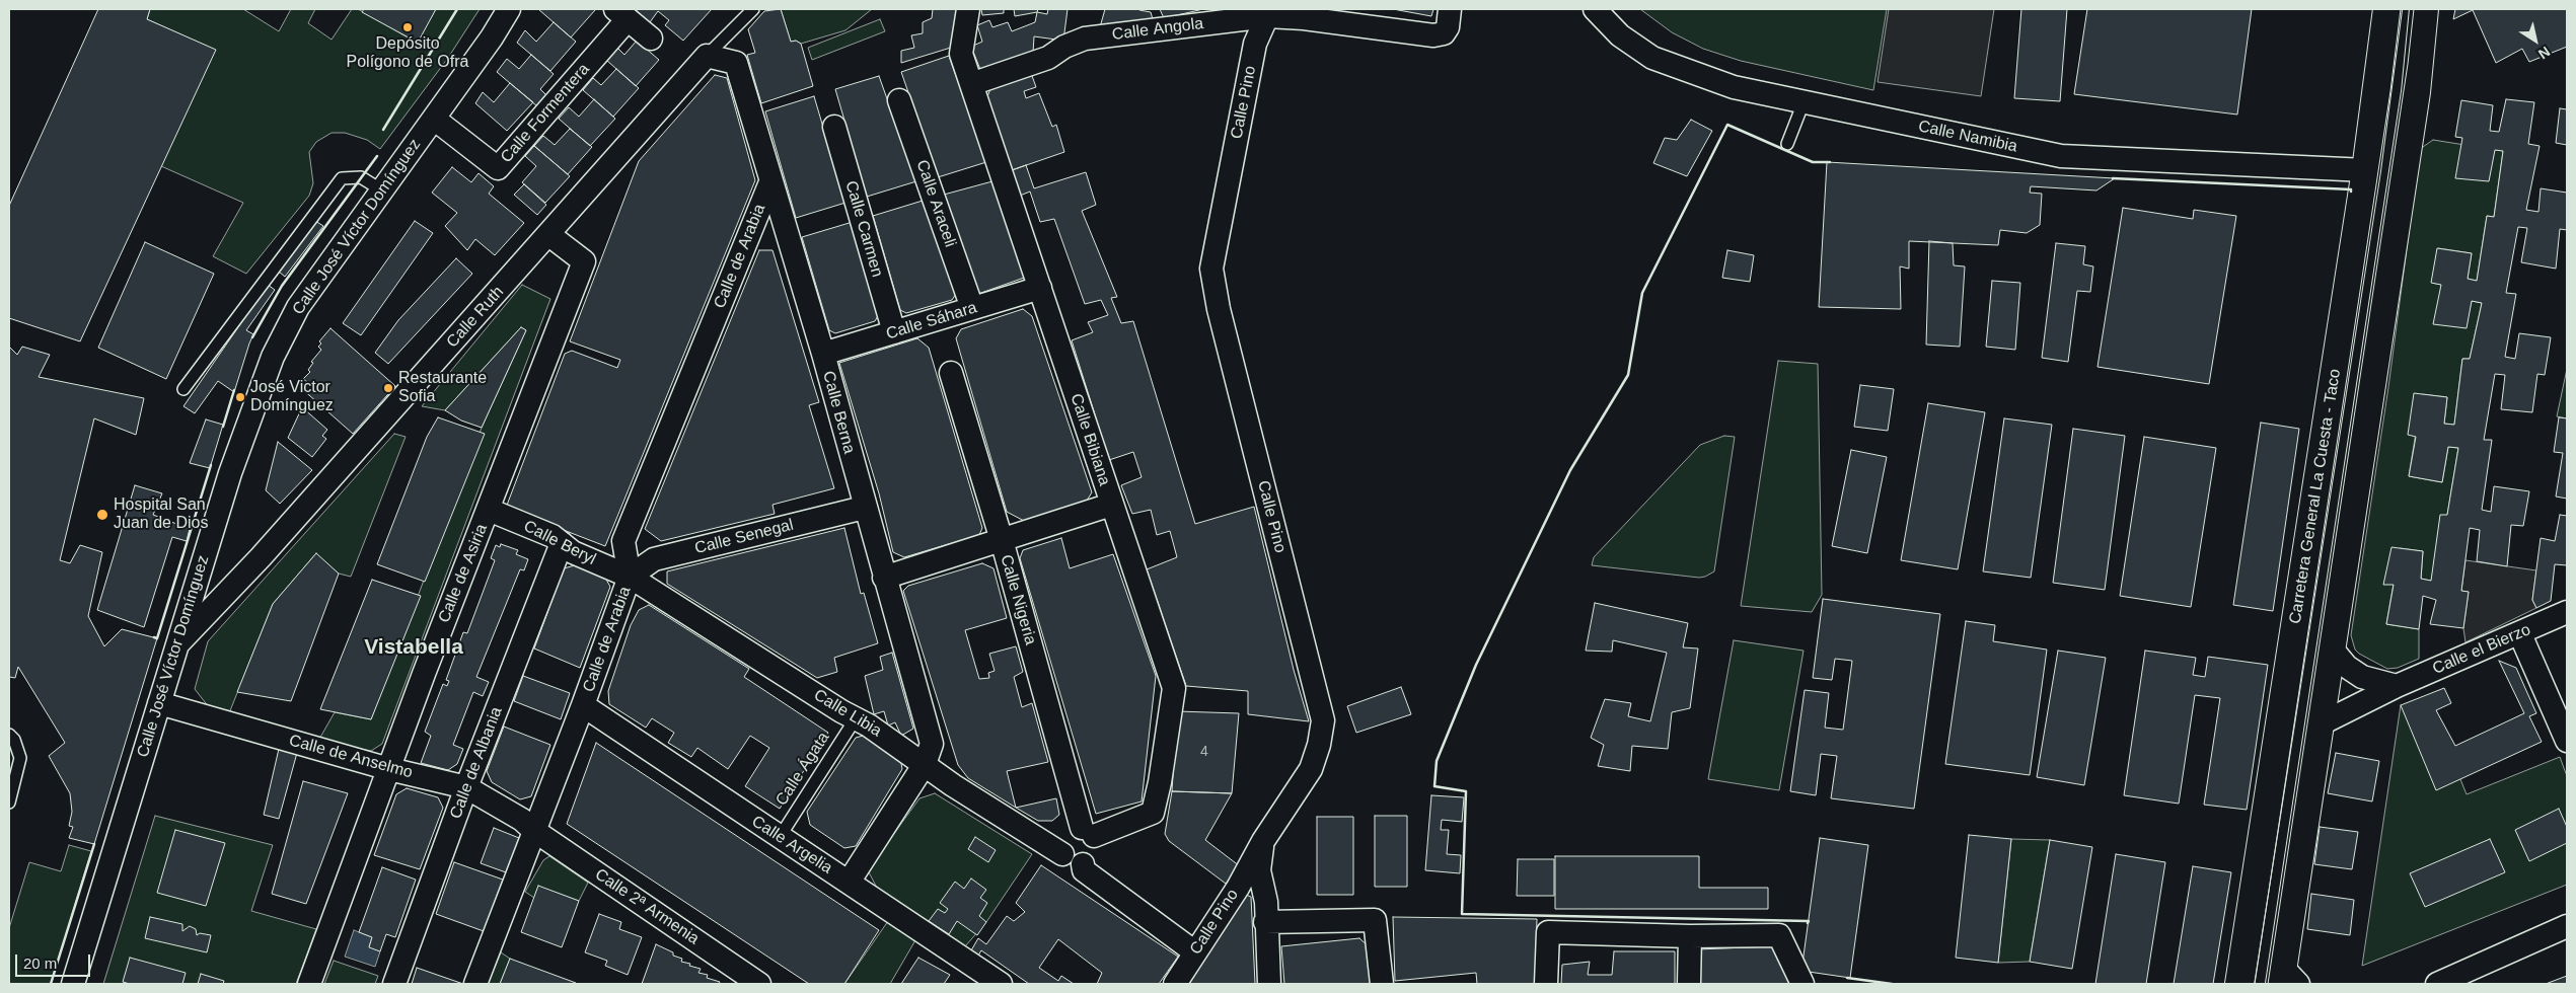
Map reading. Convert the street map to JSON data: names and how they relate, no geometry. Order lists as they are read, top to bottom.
{
  "streets": {
    "main road": ["Carretera General La Cuesta - Taco"],
    "street": [
      "Calle Angola",
      "Calle Pino",
      "Calle Formentera",
      "Calle Namibia",
      "Calle Araceli",
      "Calle José Víctor Domínguez",
      "Calle Carmen",
      "Calle de Arabia",
      "Calle Ruth",
      "Calle Sáhara",
      "Calle Berna",
      "Calle Bibiana",
      "Calle Senegal",
      "Calle Beryl",
      "Calle de Asiria",
      "Calle Nigeria",
      "Calle el Bierzo",
      "Calle Libia",
      "Calle de Anselmo",
      "Calle de Albania",
      "Calle Argelia",
      "Calle 2ª Armenia"
    ],
    "lane": ["Calle Ágata"]
  },
  "crossings": [
    ["Calle Angola", "Calle Pino"],
    ["Calle Angola", "Calle Bibiana"],
    ["Calle Pino", "Calle Libia"],
    ["Calle Formentera", "Calle José Víctor Domínguez"],
    ["Calle Namibia", "Carretera General La Cuesta - Taco"],
    ["Calle Araceli", "Calle Sáhara"],
    ["Calle José Víctor Domínguez", "Calle Ruth"],
    ["Calle José Víctor Domínguez", "Calle de Anselmo"],
    ["Calle Carmen", "Calle Sáhara"],
    ["Calle de Arabia", "Calle Berna"],
    ["Calle de Arabia", "Calle Senegal"],
    ["Calle de Arabia", "Calle Beryl"],
    ["Calle de Arabia", "Calle Libia"],
    ["Calle de Arabia", "Calle de Anselmo"],
    ["Calle de Arabia", "Calle Argelia"],
    ["Calle de Arabia", "Calle 2ª Armenia"],
    ["Calle Ruth", "Calle Berna"],
    ["Calle Ruth", "Calle de Asiria"],
    ["Calle Sáhara", "Calle Berna"],
    ["Calle Sáhara", "Calle Bibiana"],
    ["Calle Berna", "Calle Senegal"],
    ["Calle Berna", "Calle Libia"],
    ["Calle Berna", "Calle Argelia"],
    ["Calle Bibiana", "Calle Nigeria"],
    ["Calle Bibiana", "Calle Libia"],
    ["Calle Senegal", "Calle Beryl"],
    ["Calle Senegal", "Calle Libia"],
    ["Calle Beryl", "Calle de Asiria"],
    ["Calle Beryl", "Calle Libia"],
    ["Calle Beryl", "Calle de Albania"],
    ["Calle de Asiria", "Calle de Anselmo"],
    ["Calle Nigeria", "Calle Libia"],
    ["Calle Libia", "Calle Ágata"],
    ["Calle de Anselmo", "Calle de Albania"],
    ["Calle de Anselmo", "Calle 2ª Armenia"],
    ["Calle Ágata", "Calle Argelia"]
  ],
  "districts": ["Vistabella"],
  "places": [
    "Depósito Polígono de Ofra",
    "Restaurante Sofia",
    "José Victor Domínguez",
    "Hospital San Juan de Dios"
  ],
  "house_numbers": ["4"],
  "scale_bar": "20 m",
  "north": "bottom right"
}
